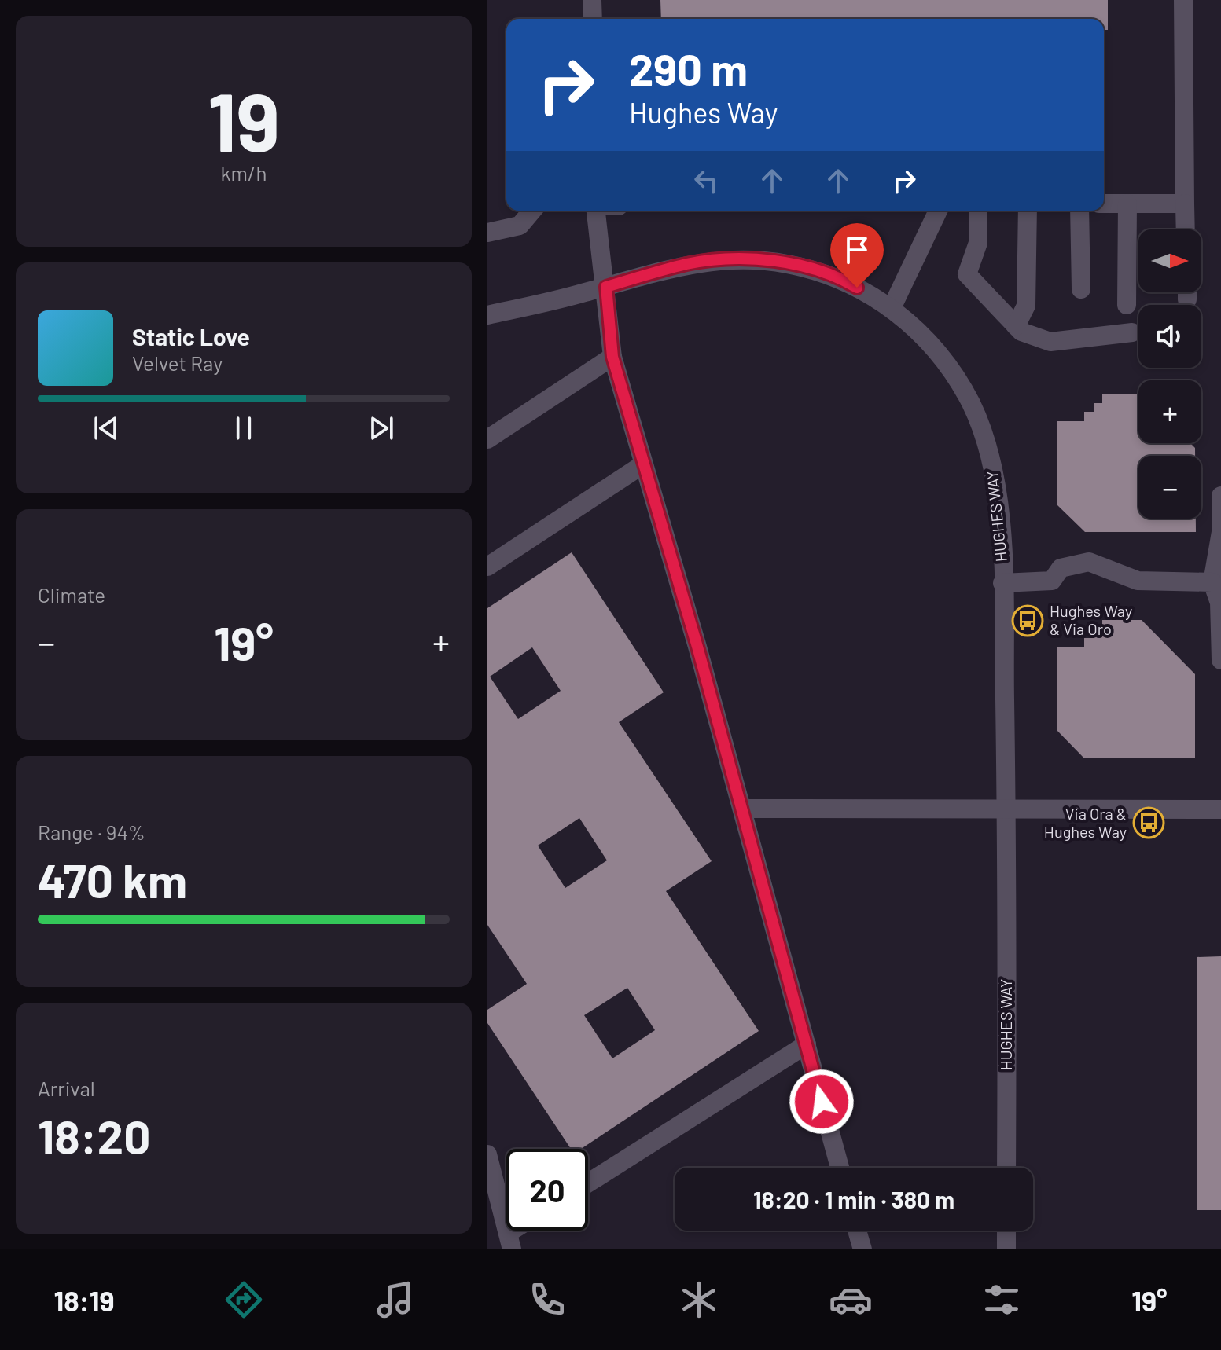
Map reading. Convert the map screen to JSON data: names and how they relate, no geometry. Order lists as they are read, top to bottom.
{
  "streets": {
    "street": ["HUGHES WAY"]
  },
  "places": {
    "bus stop": ["Hughes Way & Via Oro", "Via Ora & Hughes Way"]
  },
  "north": "right",
  "page": {
    "tile": [
      ["19", "km/h"],
      "Climate",
      ["Range · 94%", "470 km"],
      ["Arrival", "18:20"]
    ],
    "turn": ["290 m", "Hughes Way"],
    "map_buttons": ["+", "−"],
    "song": ["Static Love", "Velvet Ray"],
    "heat": ["−", "19°", "+"],
    "limit": "20",
    "trip": "18:20 · 1 min · 380 m",
    "tabs": ["18:19", "19°"]
  }
}
